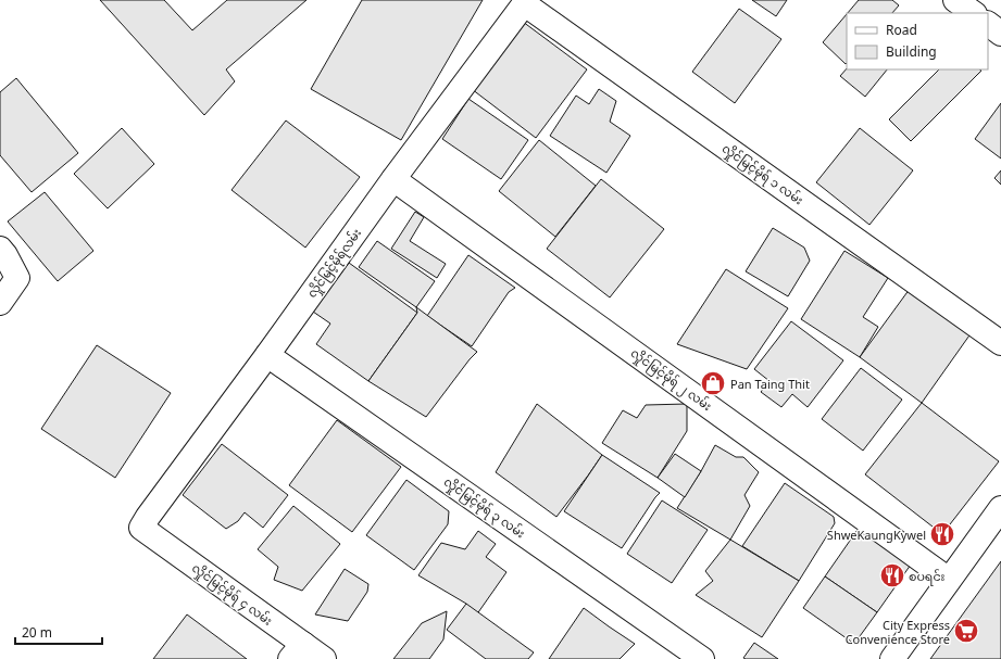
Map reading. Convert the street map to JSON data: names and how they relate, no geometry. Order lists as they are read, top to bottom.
{
  "streets": {
    "street": [
      "လှိုင်မြင့်မိုရ် ၁ လမ်း",
      "လှိုင်မြင့်မိုရ်လမ်း",
      "လှိုင်မြင့်မိုရ် ၂ လမ်း",
      "လှိုင်မြင့်မိုရ် ၃ လမ်း",
      "လှိုင်မြင့်မိုရ် ၄ လမ်း"
    ]
  },
  "crossings": [
    ["လှိုင်မြင့်မိုရ် ၁ လမ်း", "လှိုင်မြင့်မိုရ်လမ်း"],
    ["လှိုင်မြင့်မိုရ်လမ်း", "လှိုင်မြင့်မိုရ် ၂ လမ်း"],
    ["လှိုင်မြင့်မိုရ်လမ်း", "လှိုင်မြင့်မိုရ် ၃ လမ်း"],
    ["လှိုင်မြင့်မိုရ်လမ်း", "လှိုင်မြင့်မိုရ် ၄ လမ်း"]
  ],
  "places": {
    "shop": ["Pan Taing Thit"],
    "restaurant": ["ShweKaungKywel", "စပရင်း"],
    "supermarket": ["City Express Convenience Store"]
  },
  "legend": ["Road", "Building"],
  "scale_bar": "20 m"
}
